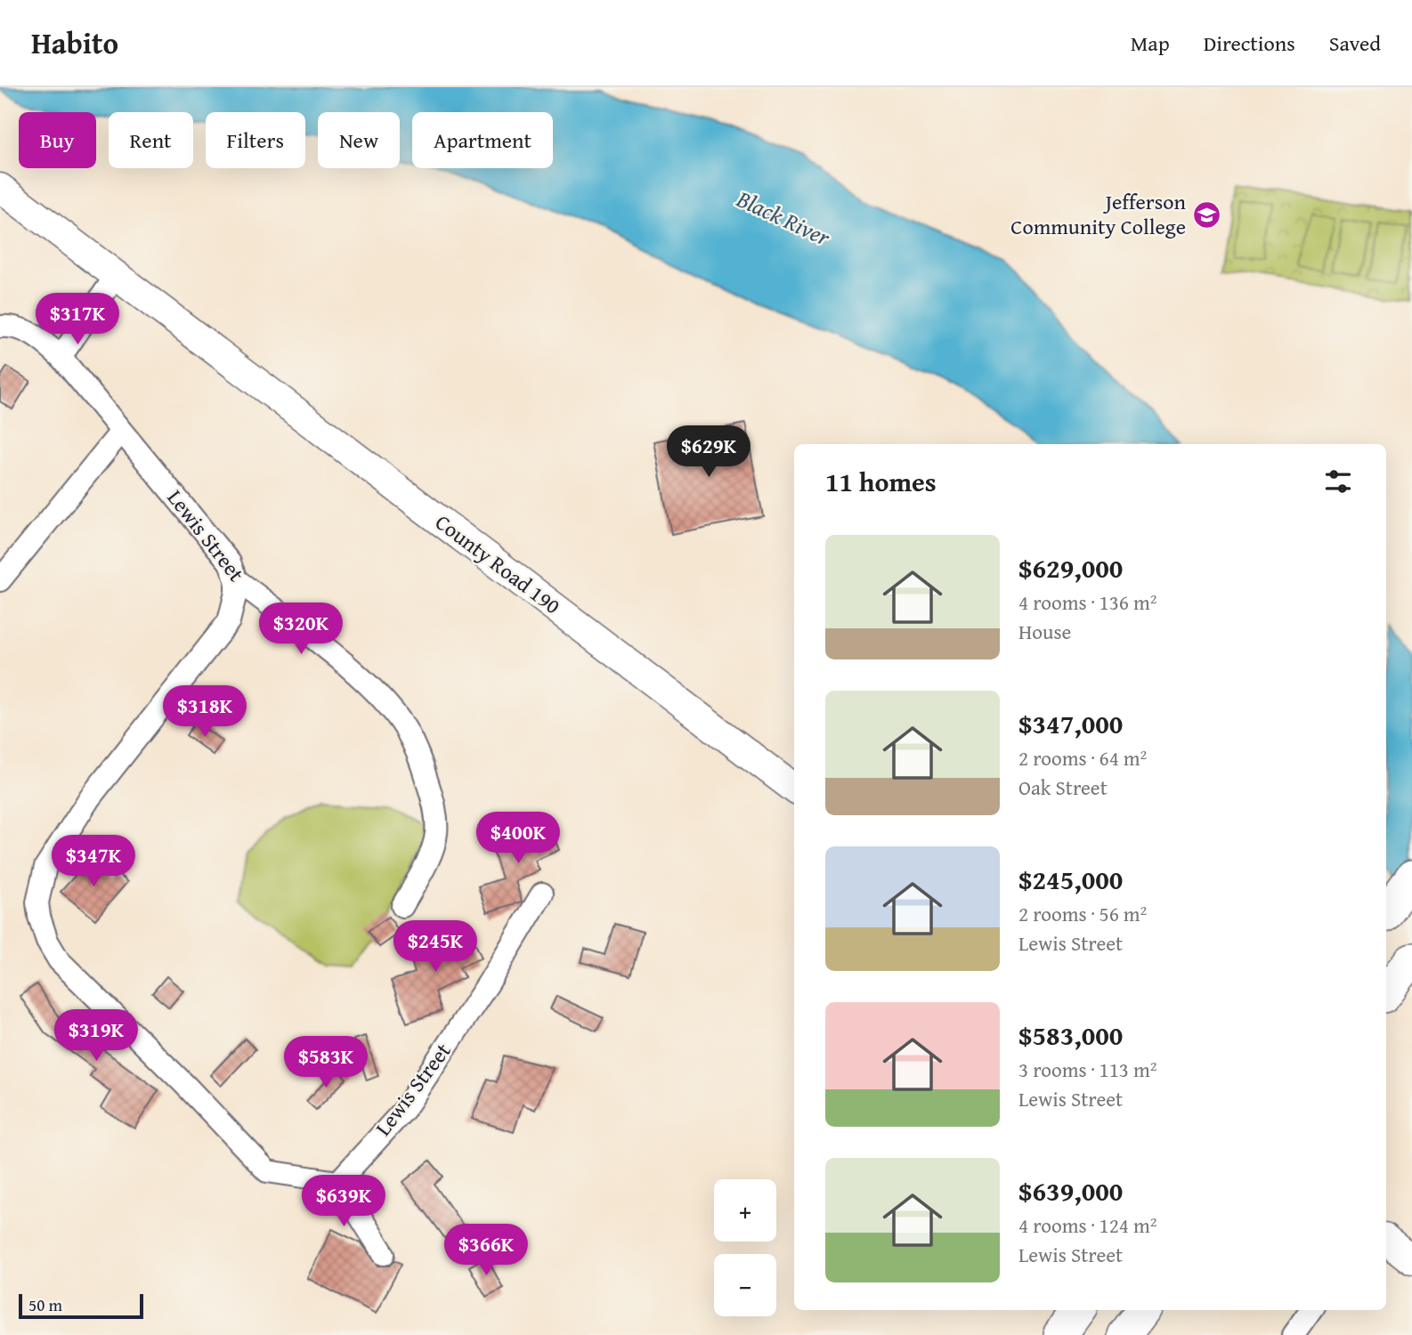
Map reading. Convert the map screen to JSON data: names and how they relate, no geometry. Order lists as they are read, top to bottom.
{
  "streets": {
    "main road": ["County Road 190"],
    "street": ["Lewis Street"]
  },
  "water": ["Black River"],
  "places": {
    "school or university": ["Jefferson Community College"]
  },
  "scale_bar": "50 m",
  "page": {
    "header": "Habito",
    "nav": ["Map", "Directions", "Saved"],
    "chip": [
      "Buy",
      "Rent",
      "Filters",
      "New",
      "Apartment"
    ],
    "price": [
      "$317K",
      "$629K",
      "$320K",
      "$318K",
      "$400K",
      "$347K",
      "$245K",
      "$319K",
      "$583K",
      "$639K",
      "$366K"
    ],
    "heading": "11 homes",
    "list": [
      {
        "name": "$629,000",
        "note": "4 rooms · 136 m² · House"
      },
      {
        "name": "$347,000",
        "note": "2 rooms · 64 m² · Oak Street"
      },
      {
        "name": "$245,000",
        "note": "2 rooms · 56 m² · Lewis Street"
      },
      {
        "name": "$583,000",
        "note": "3 rooms · 113 m² · Lewis Street"
      },
      {
        "name": "$639,000",
        "note": "4 rooms · 124 m² · Lewis Street"
      }
    ],
    "map_buttons": ["+", "−"],
    "scale": "50 m"
  }
}
